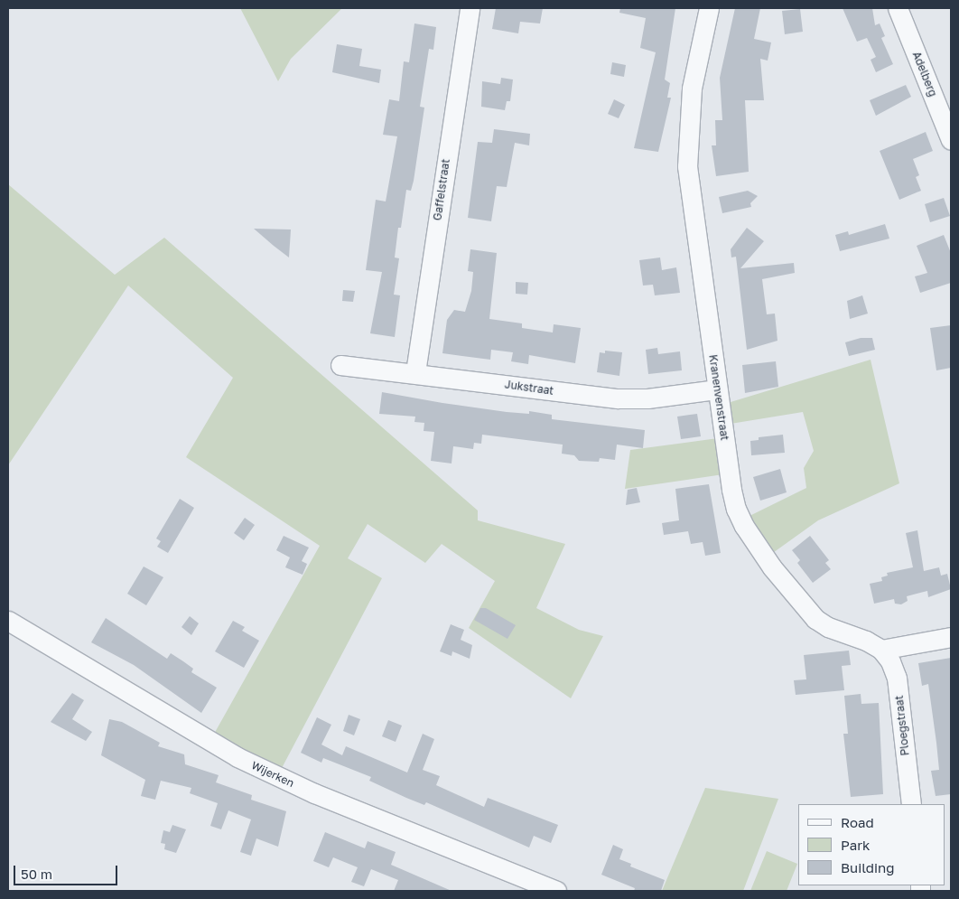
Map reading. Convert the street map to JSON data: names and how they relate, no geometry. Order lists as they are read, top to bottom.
{
  "streets": {
    "street": [
      "Adelberg",
      "Gaffelstraat",
      "Jukstraat",
      "Kranenvenstraat",
      "Ploegstraat",
      "Wijerken"
    ]
  },
  "crossings": [
    ["Gaffelstraat", "Jukstraat"],
    ["Jukstraat", "Kranenvenstraat"],
    ["Kranenvenstraat", "Ploegstraat"]
  ],
  "legend": ["Road", "Park", "Building"],
  "scale_bar": "50 m"
}
